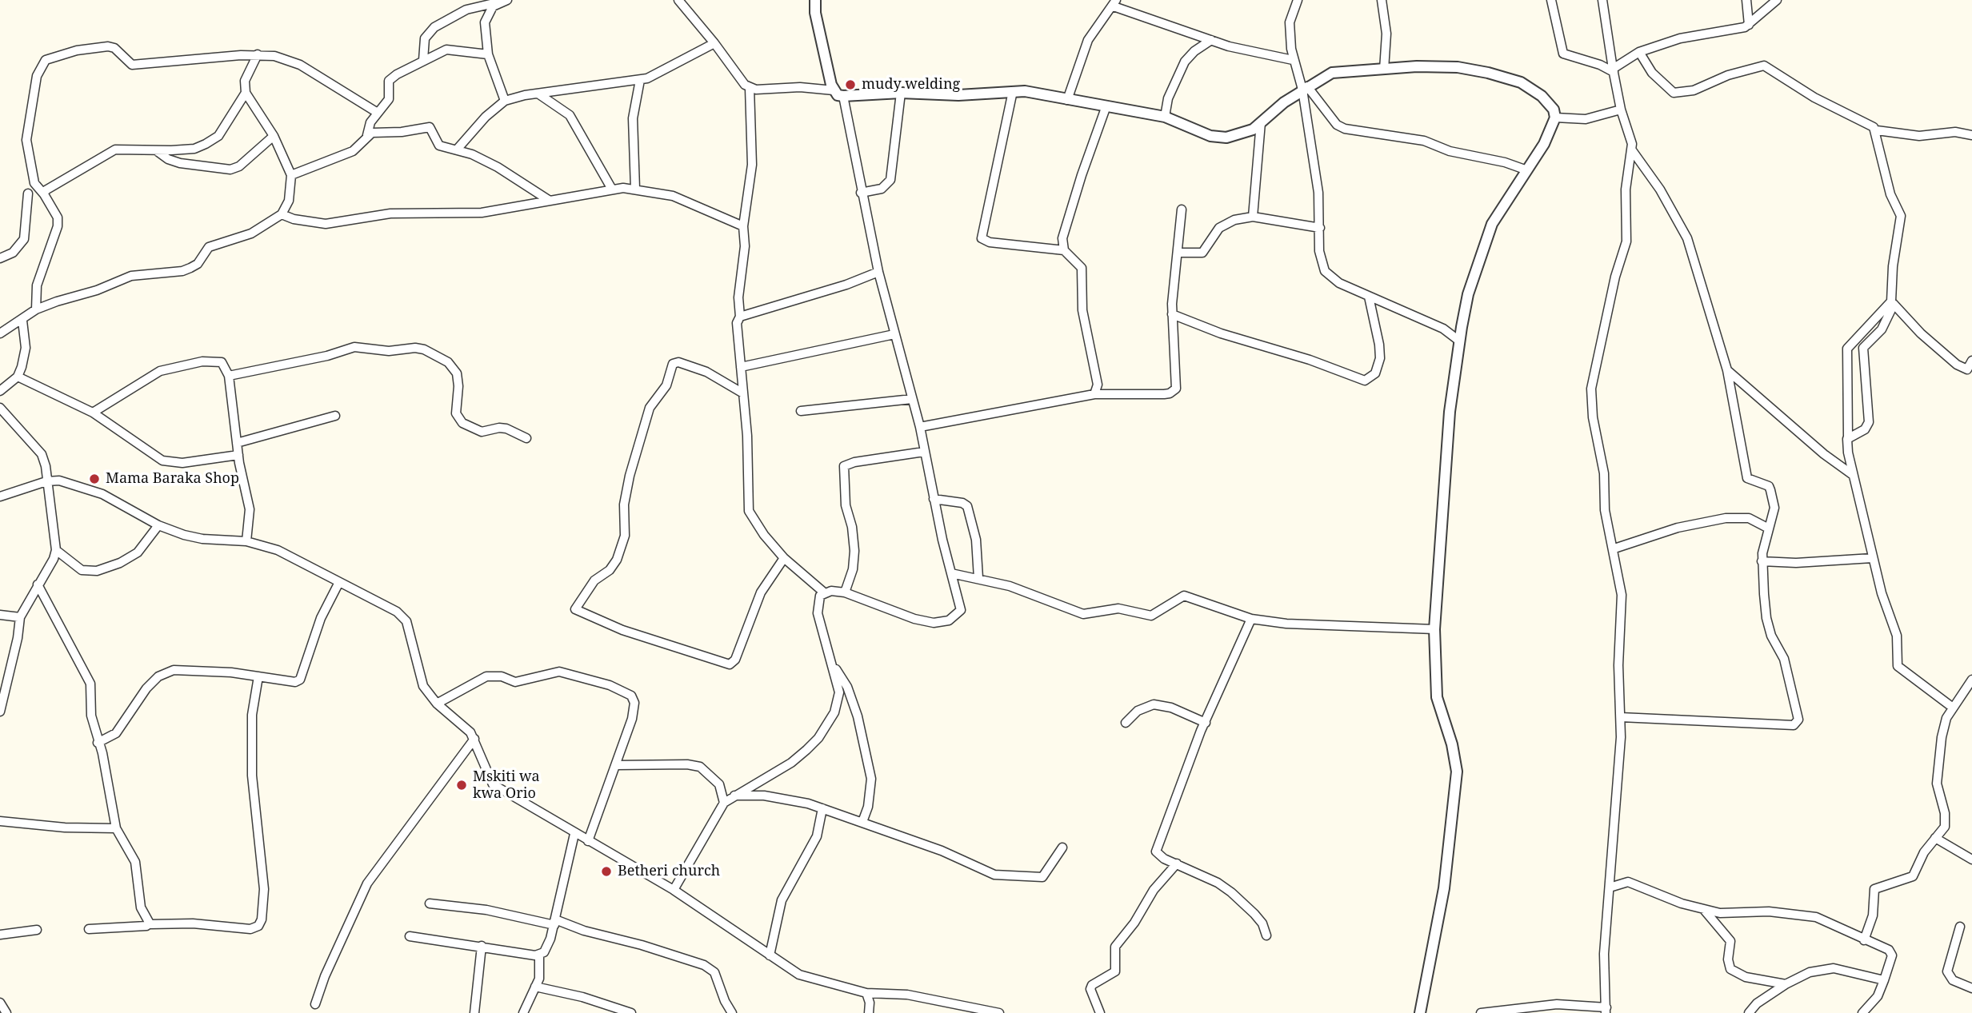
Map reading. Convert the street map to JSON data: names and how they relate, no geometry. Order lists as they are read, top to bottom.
{
  "places": [
    "mudy welding",
    "Mama Baraka Shop",
    "Mskiti wa kwa Orio",
    "Betheri church"
  ]
}
